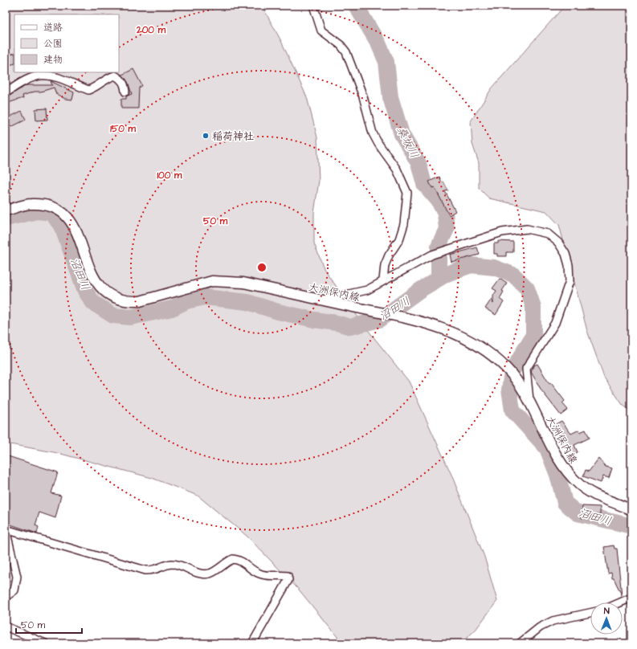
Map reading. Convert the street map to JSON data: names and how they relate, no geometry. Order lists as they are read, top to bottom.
{
  "streets": {
    "main road": ["大洲保内線"]
  },
  "water": ["桑坂川", "沼田川"],
  "places": ["稲荷神社"],
  "legend": ["道路", "公園", "建物"],
  "scale_bar": "50 m",
  "north": "top",
  "rings": [
    "200 m",
    "150 m",
    "100 m",
    "50 m"
  ]
}
